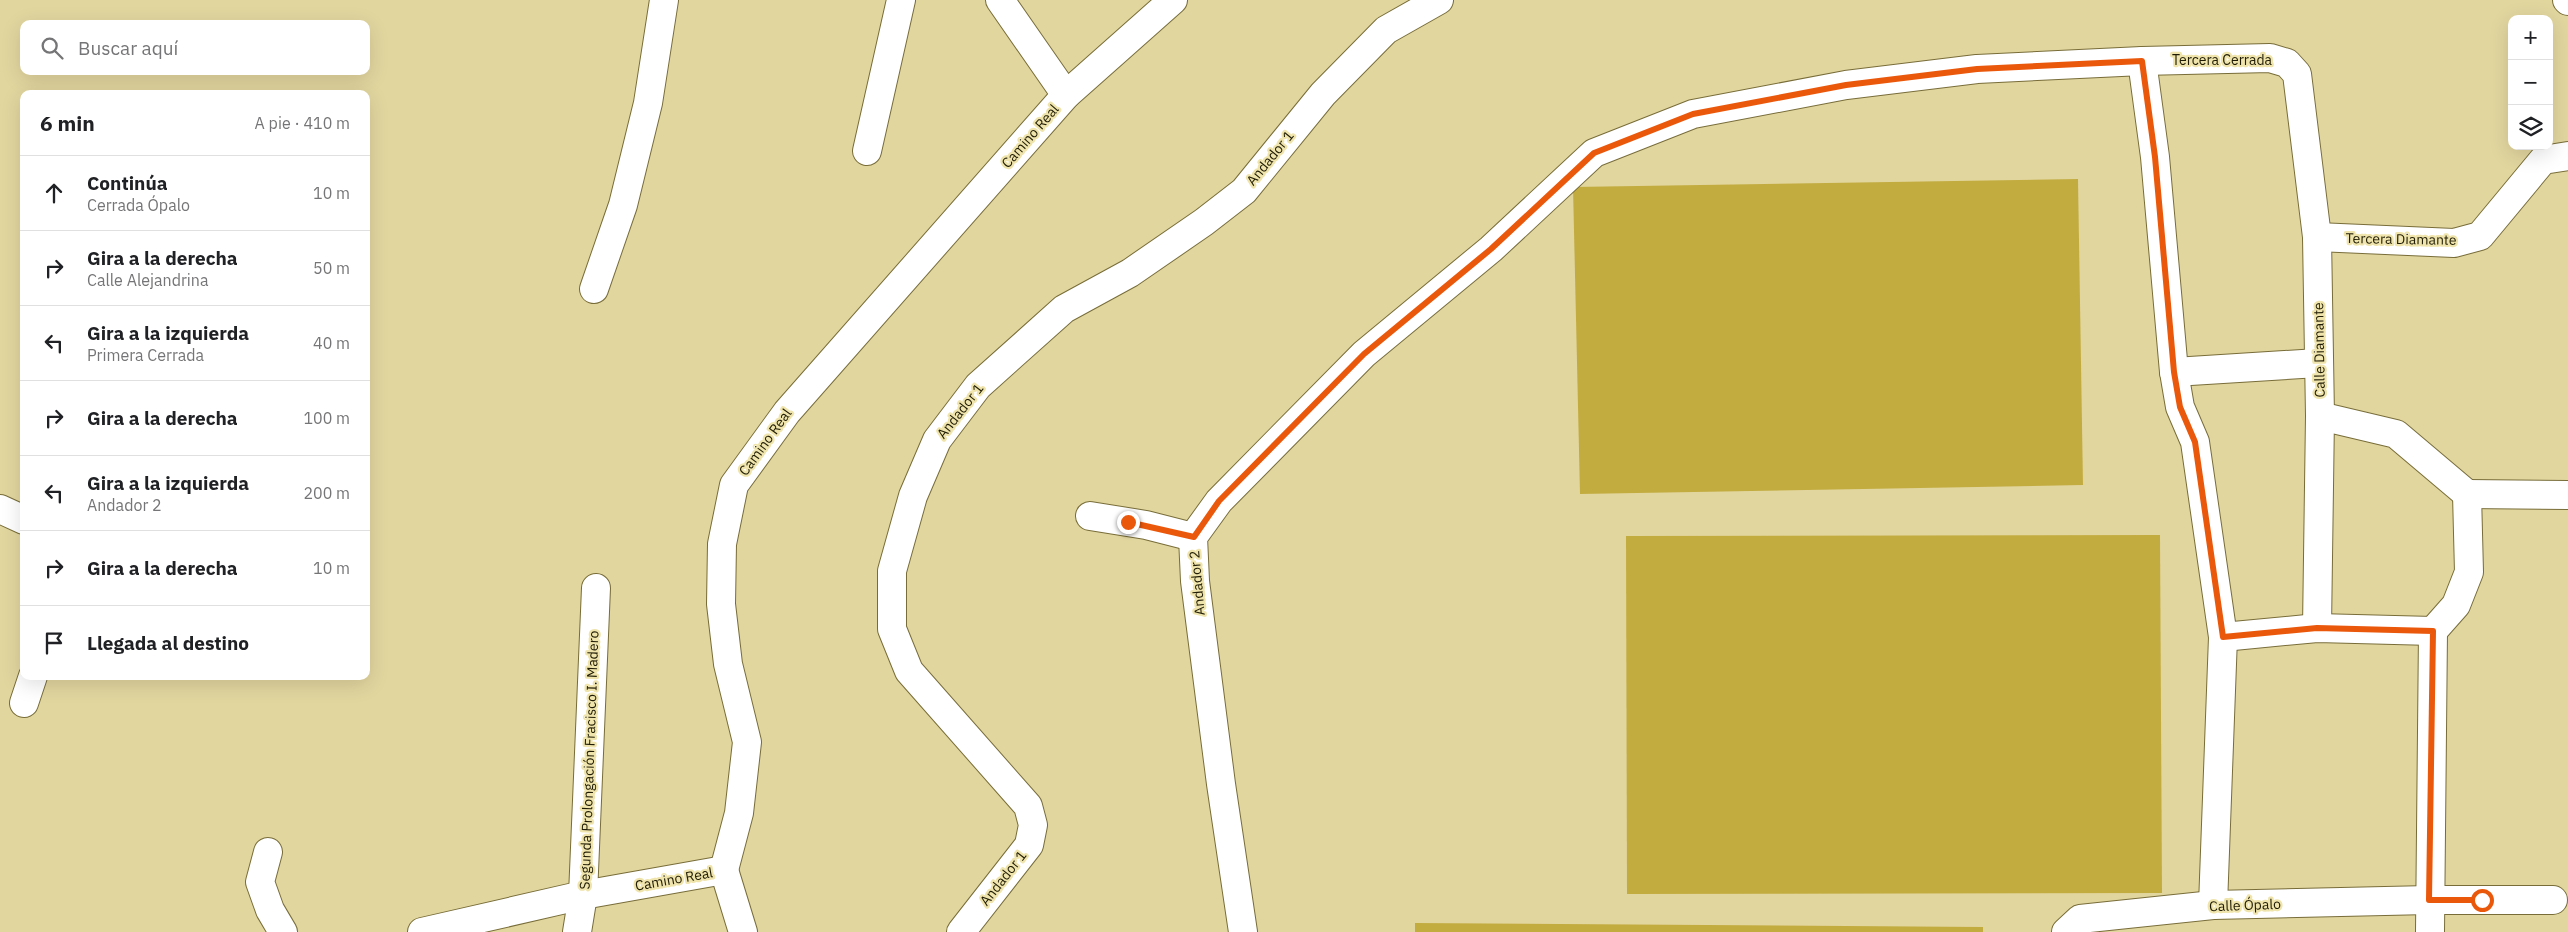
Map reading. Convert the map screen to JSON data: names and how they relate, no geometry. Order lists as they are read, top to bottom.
{
  "streets": {
    "street": [
      "Tercera Cerrada",
      "Camino Real",
      "Andador 1",
      "Tercera Diamante",
      "Calle Diamante",
      "Andador 2",
      "Segunda Prolongación Fracisco I. Madero",
      "Calle Ópalo"
    ]
  },
  "crossings": [
    ["Tercera Cerrada", "Calle Diamante"],
    ["Tercera Cerrada", "Andador 2"],
    ["Camino Real", "Segunda Prolongación Fracisco I. Madero"],
    ["Tercera Diamante", "Calle Diamante"]
  ],
  "page": {
    "map_buttons": ["+", "−"],
    "search": "Buscar aquí",
    "heading": ["6 min", "A pie · 410 m"],
    "list": [
      ["Continúa", "Cerrada Ópalo", "10 m"],
      ["Gira a la derecha", "Calle Alejandrina", "50 m"],
      ["Gira a la izquierda", "Primera Cerrada", "40 m"],
      ["Gira a la derecha", "100 m"],
      ["Gira a la izquierda", "Andador 2", "200 m"],
      ["Gira a la derecha", "10 m"],
      "Llegada al destino"
    ]
  }
}
